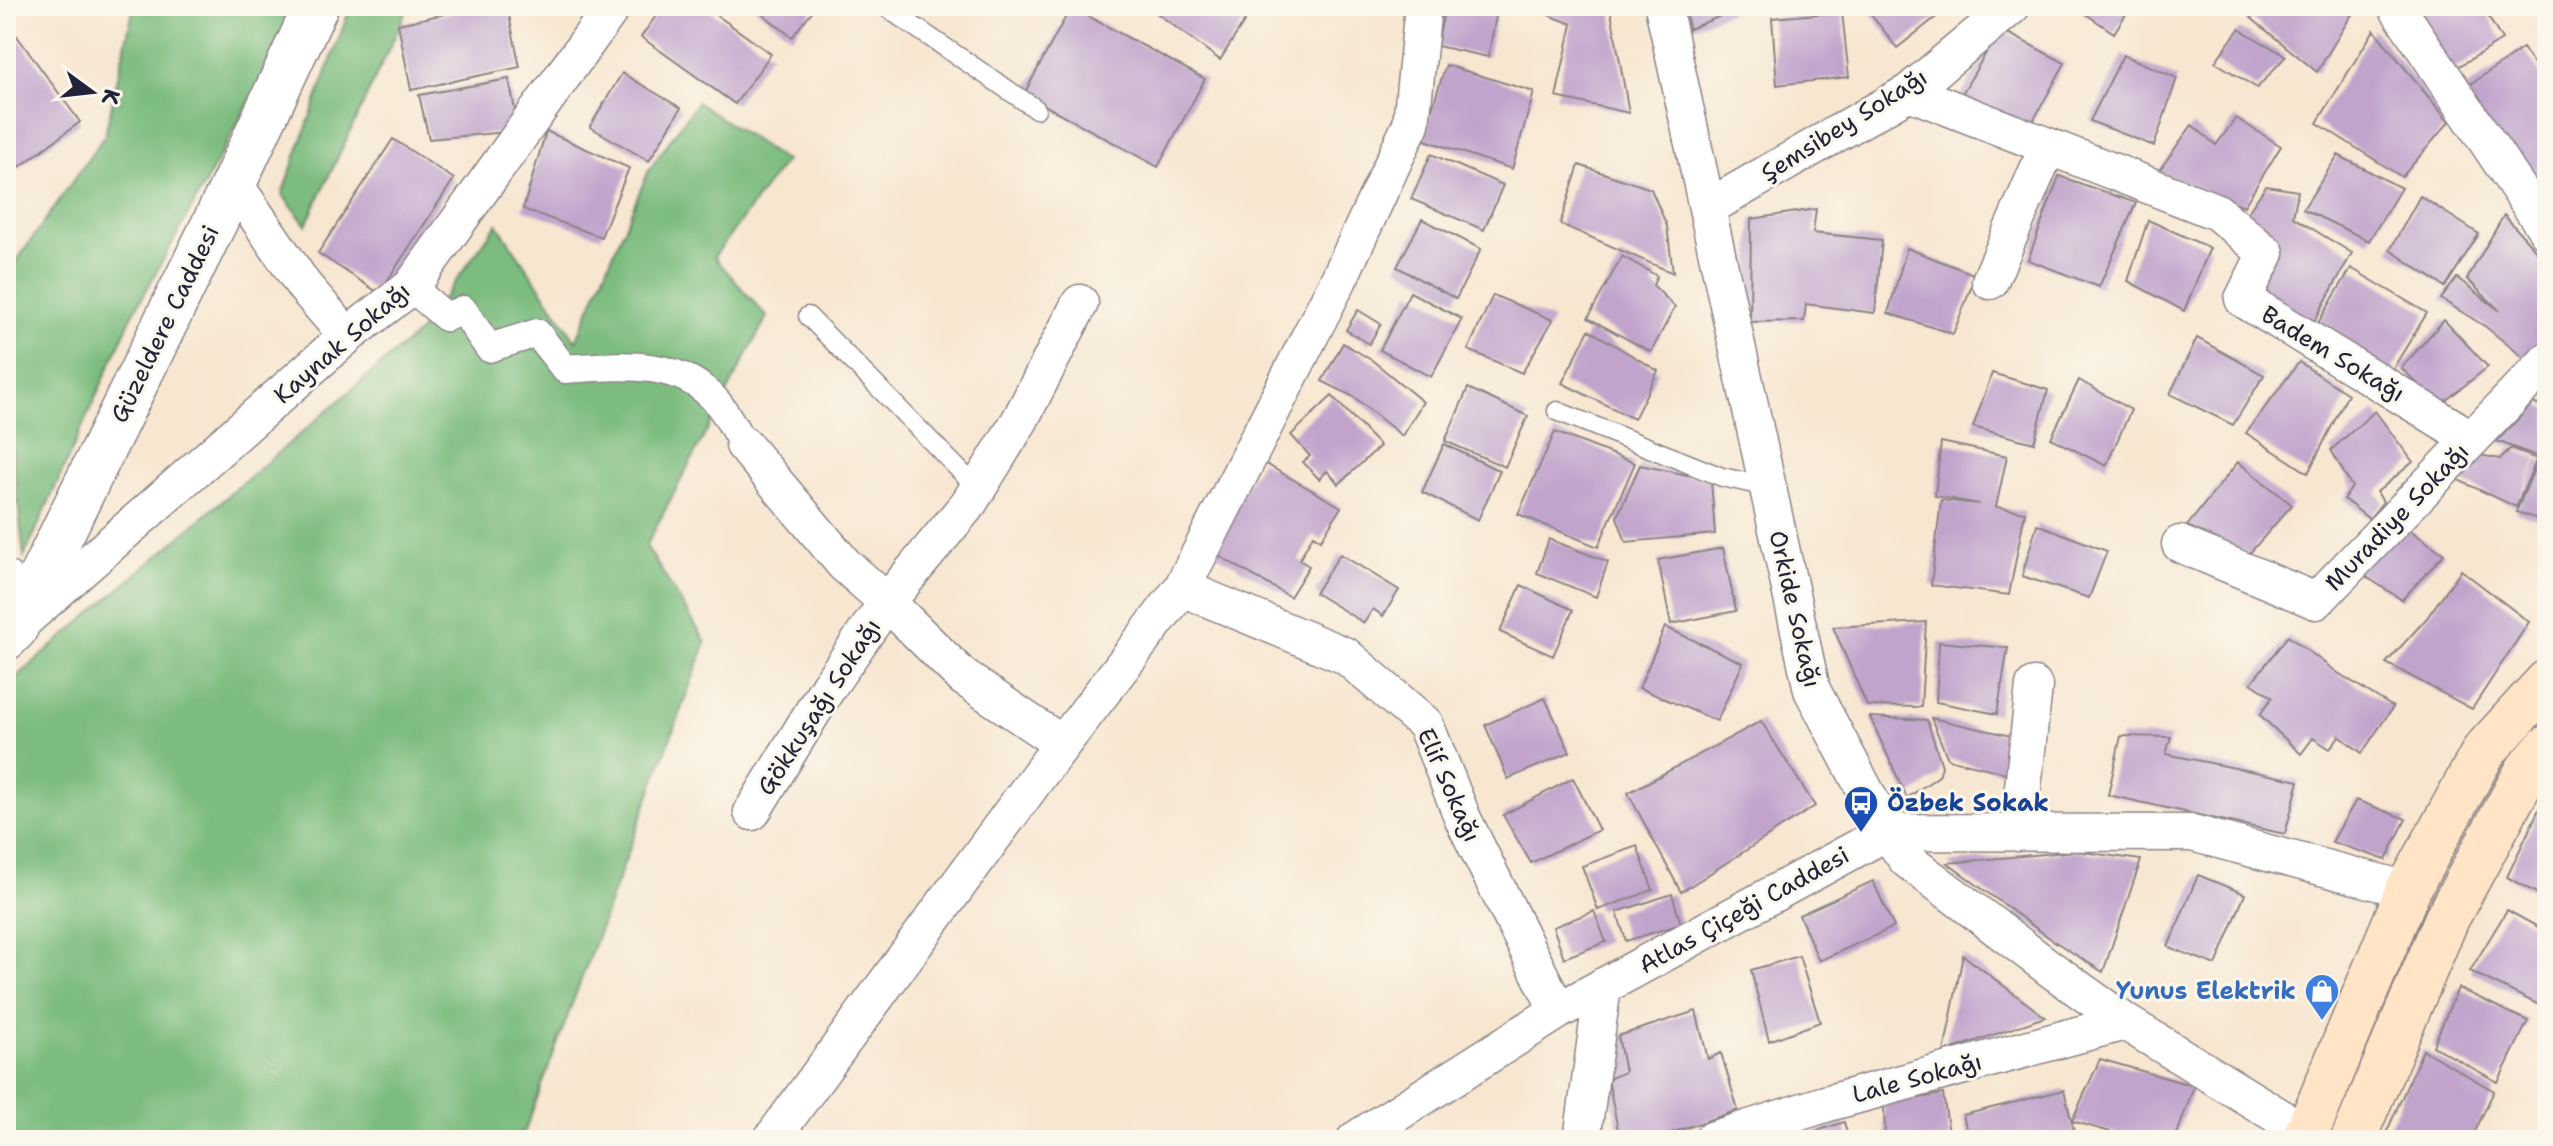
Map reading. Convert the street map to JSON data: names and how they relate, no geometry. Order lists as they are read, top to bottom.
{
  "streets": {
    "street": [
      "Şemsibey Sokağı",
      "Güzeldere Caddesi",
      "Kaynak Sokağı",
      "Badem Sokağı",
      "Muradiye Sokağı",
      "Orkide Sokağı",
      "Gökkuşağı Sokağı",
      "Elif Sokağı",
      "Atlas Çiçeği Caddesi",
      "Lale Sokağı"
    ]
  },
  "crossings": [
    ["Şemsibey Sokağı", "Badem Sokağı"],
    ["Şemsibey Sokağı", "Orkide Sokağı"],
    ["Güzeldere Caddesi", "Kaynak Sokağı"],
    ["Badem Sokağı", "Muradiye Sokağı"],
    ["Orkide Sokağı", "Atlas Çiçeği Caddesi"],
    ["Orkide Sokağı", "Lale Sokağı"],
    ["Elif Sokağı", "Atlas Çiçeği Caddesi"]
  ],
  "places": {
    "bus stop": ["Özbek Sokak"],
    "shop": ["Yunus Elektrik"]
  },
  "north": "right"
}
